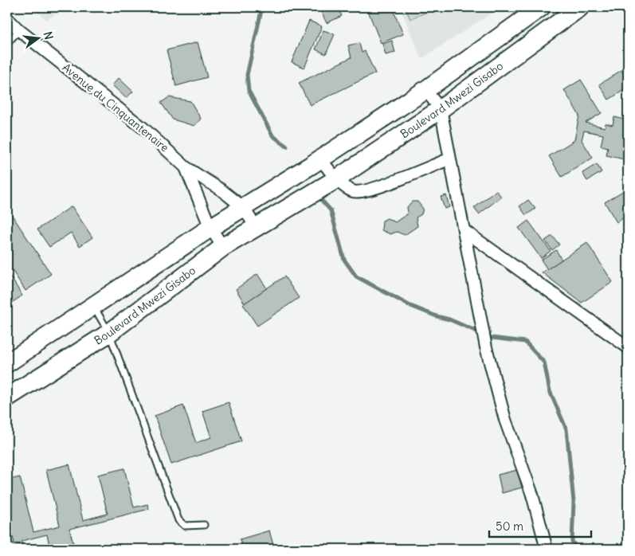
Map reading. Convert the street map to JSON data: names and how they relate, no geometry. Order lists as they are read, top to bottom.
{
  "streets": {
    "main road": ["Boulevard Mwezi Gisabo"],
    "street": ["Avenue du Cinquantenaire"]
  },
  "scale_bar": "50 m",
  "north": "right"
}
